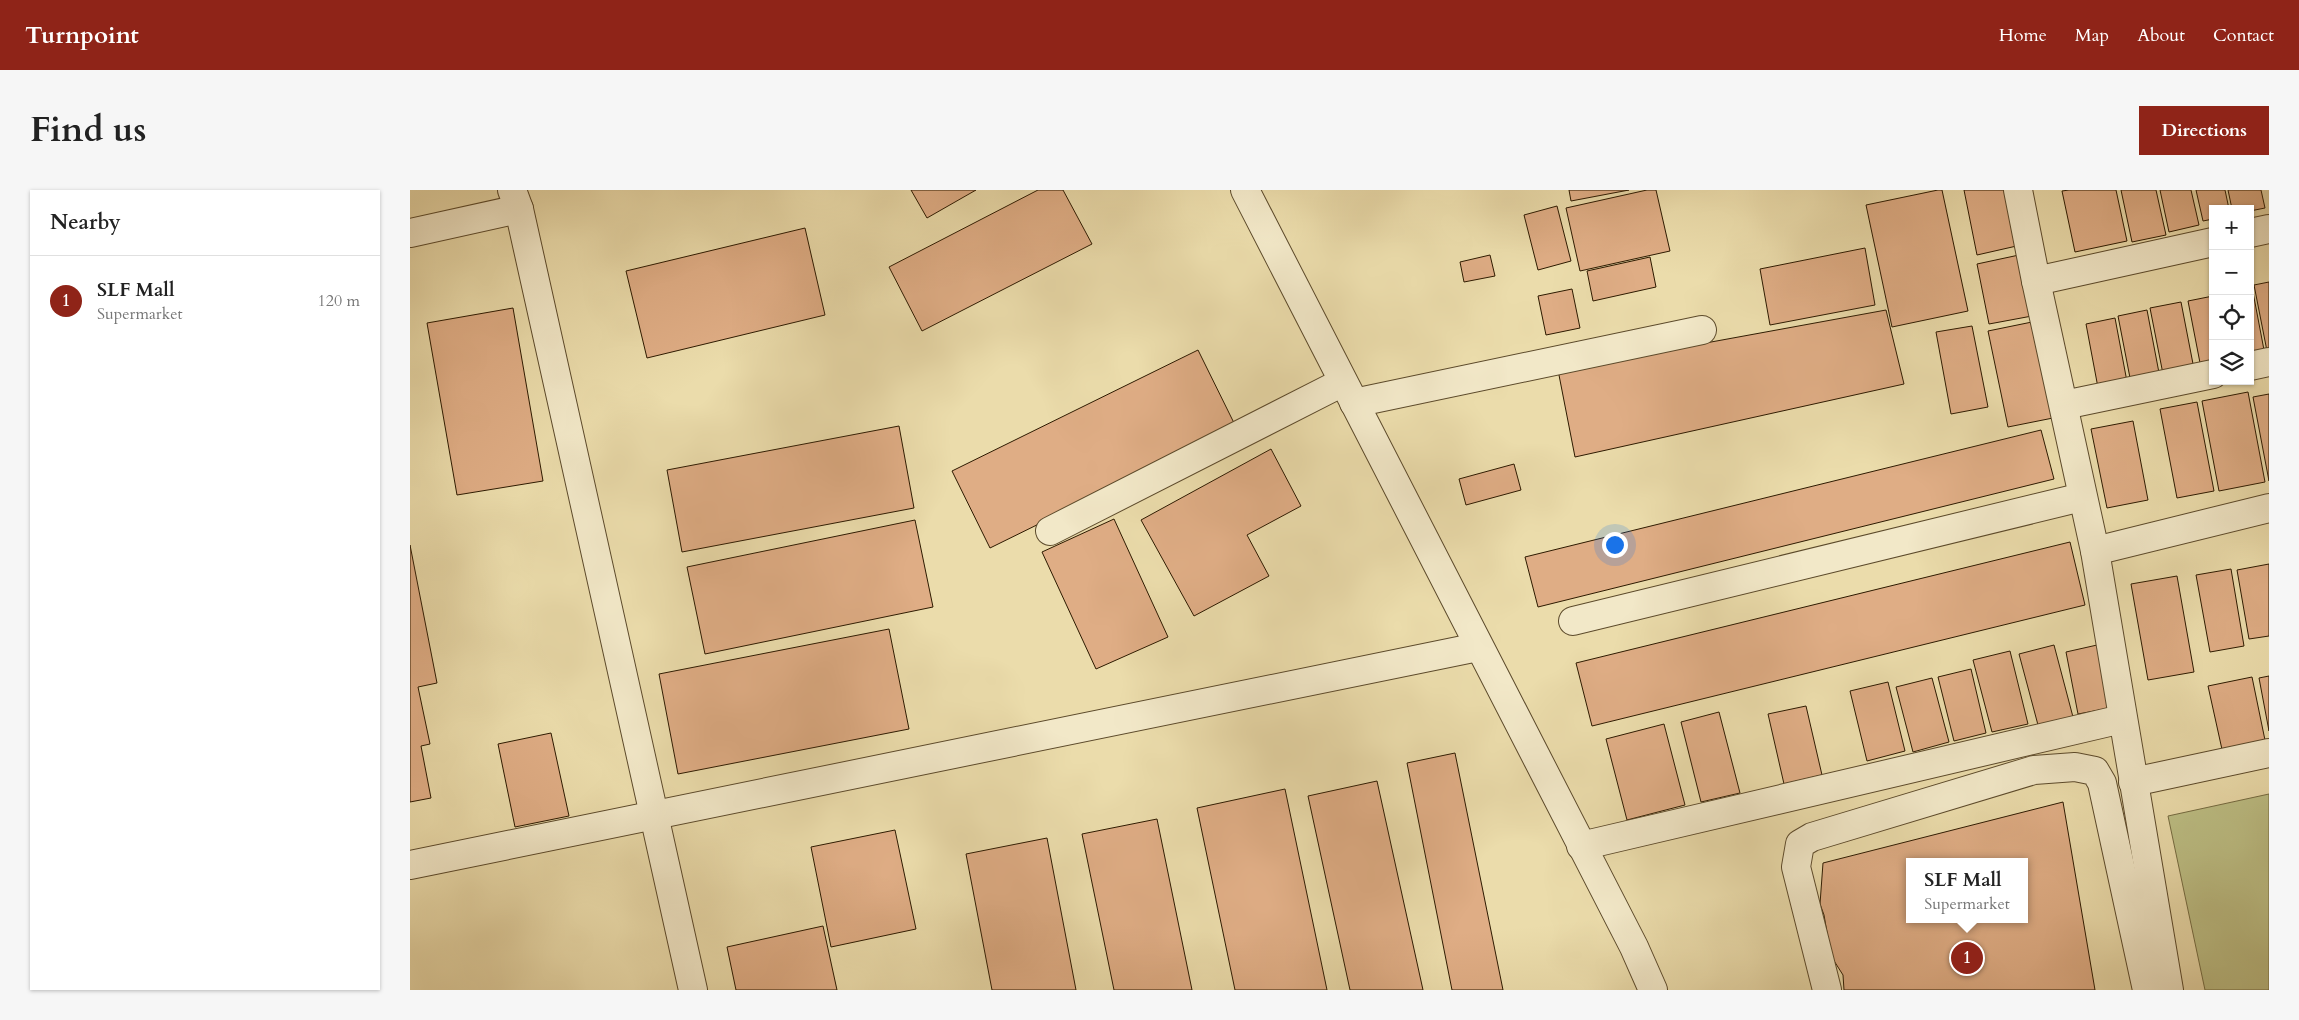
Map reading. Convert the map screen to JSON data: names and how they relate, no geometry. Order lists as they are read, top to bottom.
{
  "page": {
    "header": "Turnpoint",
    "nav": [
      "Home",
      "Map",
      "About",
      "Contact"
    ],
    "title": "Find us",
    "buttons": "Directions",
    "heading": "Nearby",
    "map_buttons": ["+", "−"],
    "list": [
      {
        "mark": "1",
        "name": "SLF Mall",
        "note": "Supermarket",
        "value": "120 m"
      }
    ],
    "popup": ["SLF Mall", "Supermarket"],
    "pins": "1"
  }
}
